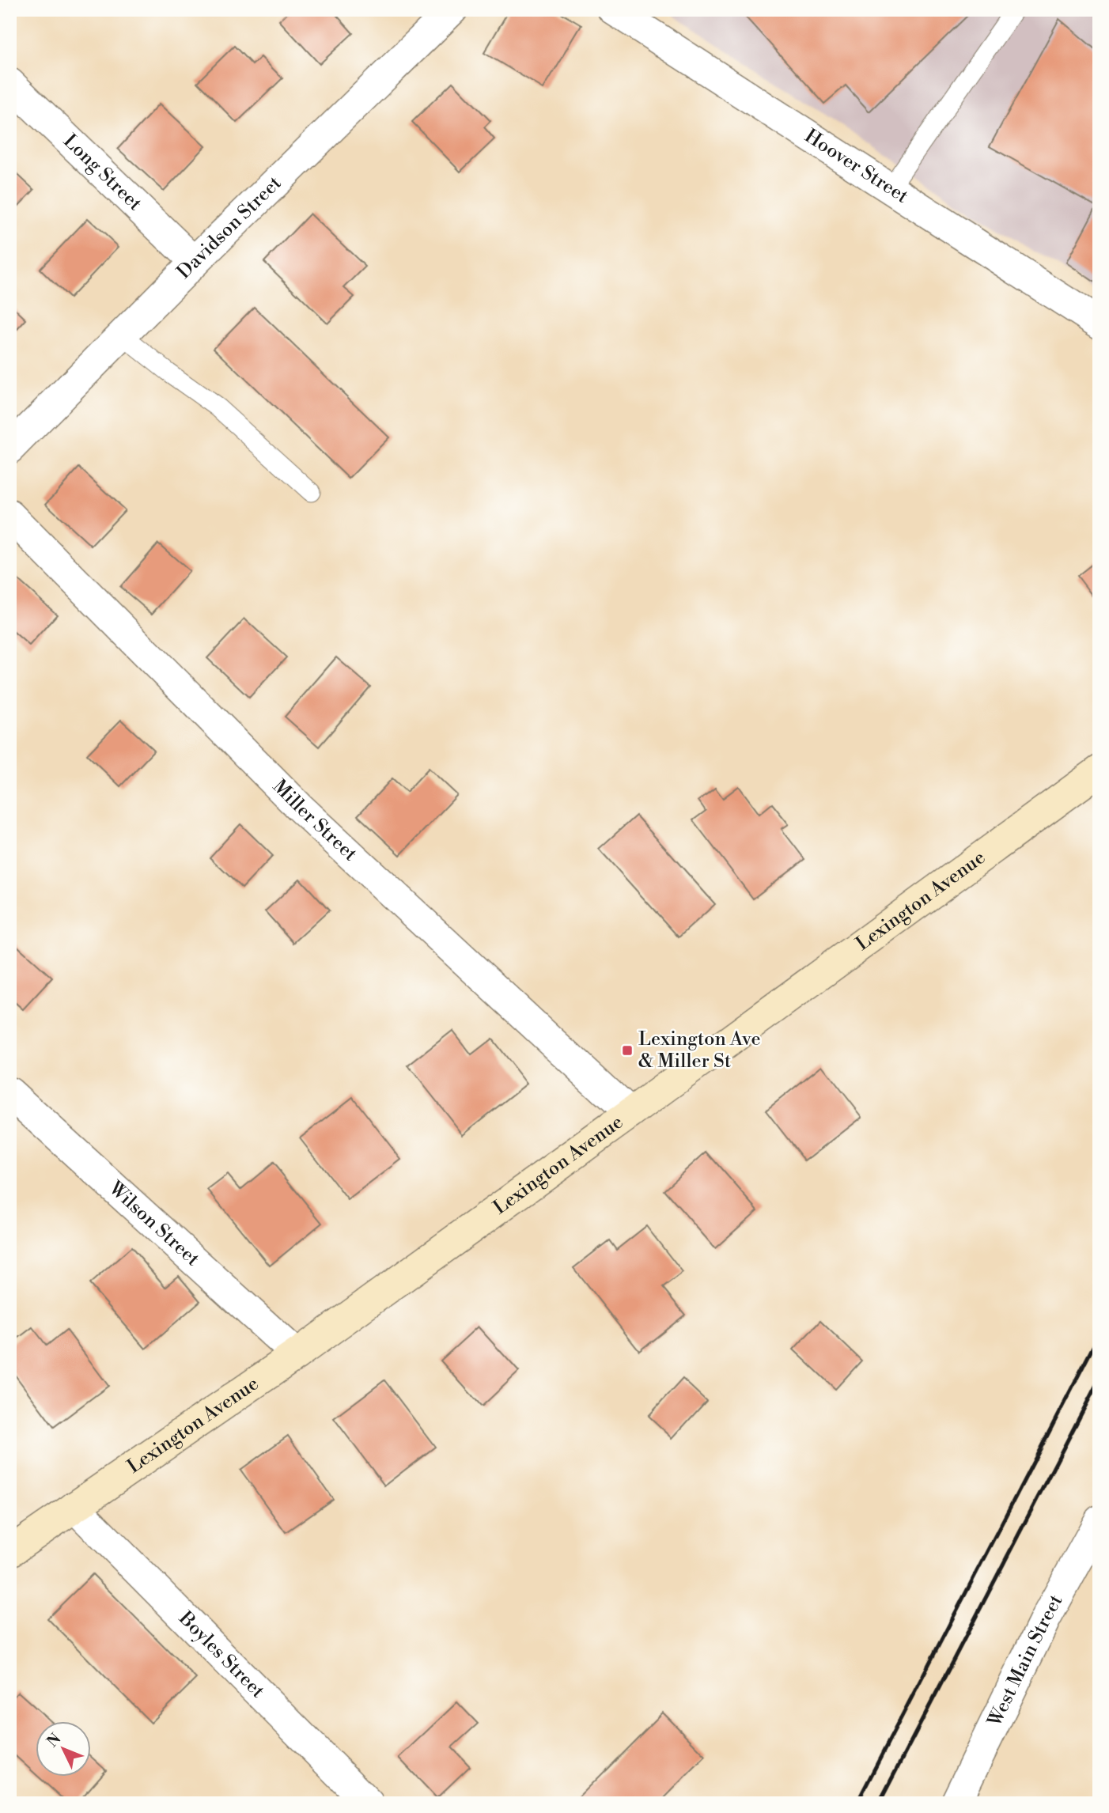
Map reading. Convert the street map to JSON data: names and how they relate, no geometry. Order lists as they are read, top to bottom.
{
  "streets": {
    "main road": ["Lexington Avenue"],
    "street": [
      "Hoover Street",
      "Long Street",
      "Davidson Street",
      "Miller Street",
      "Wilson Street",
      "Boyles Street",
      "West Main Street"
    ]
  },
  "crossings": [
    ["Long Street", "Davidson Street"],
    ["Miller Street", "Lexington Avenue"],
    ["Lexington Avenue", "Wilson Street"],
    ["Lexington Avenue", "Boyles Street"]
  ],
  "places": {
    "transit": ["Lexington Ave & Miller St"]
  },
  "north": "top left"
}
